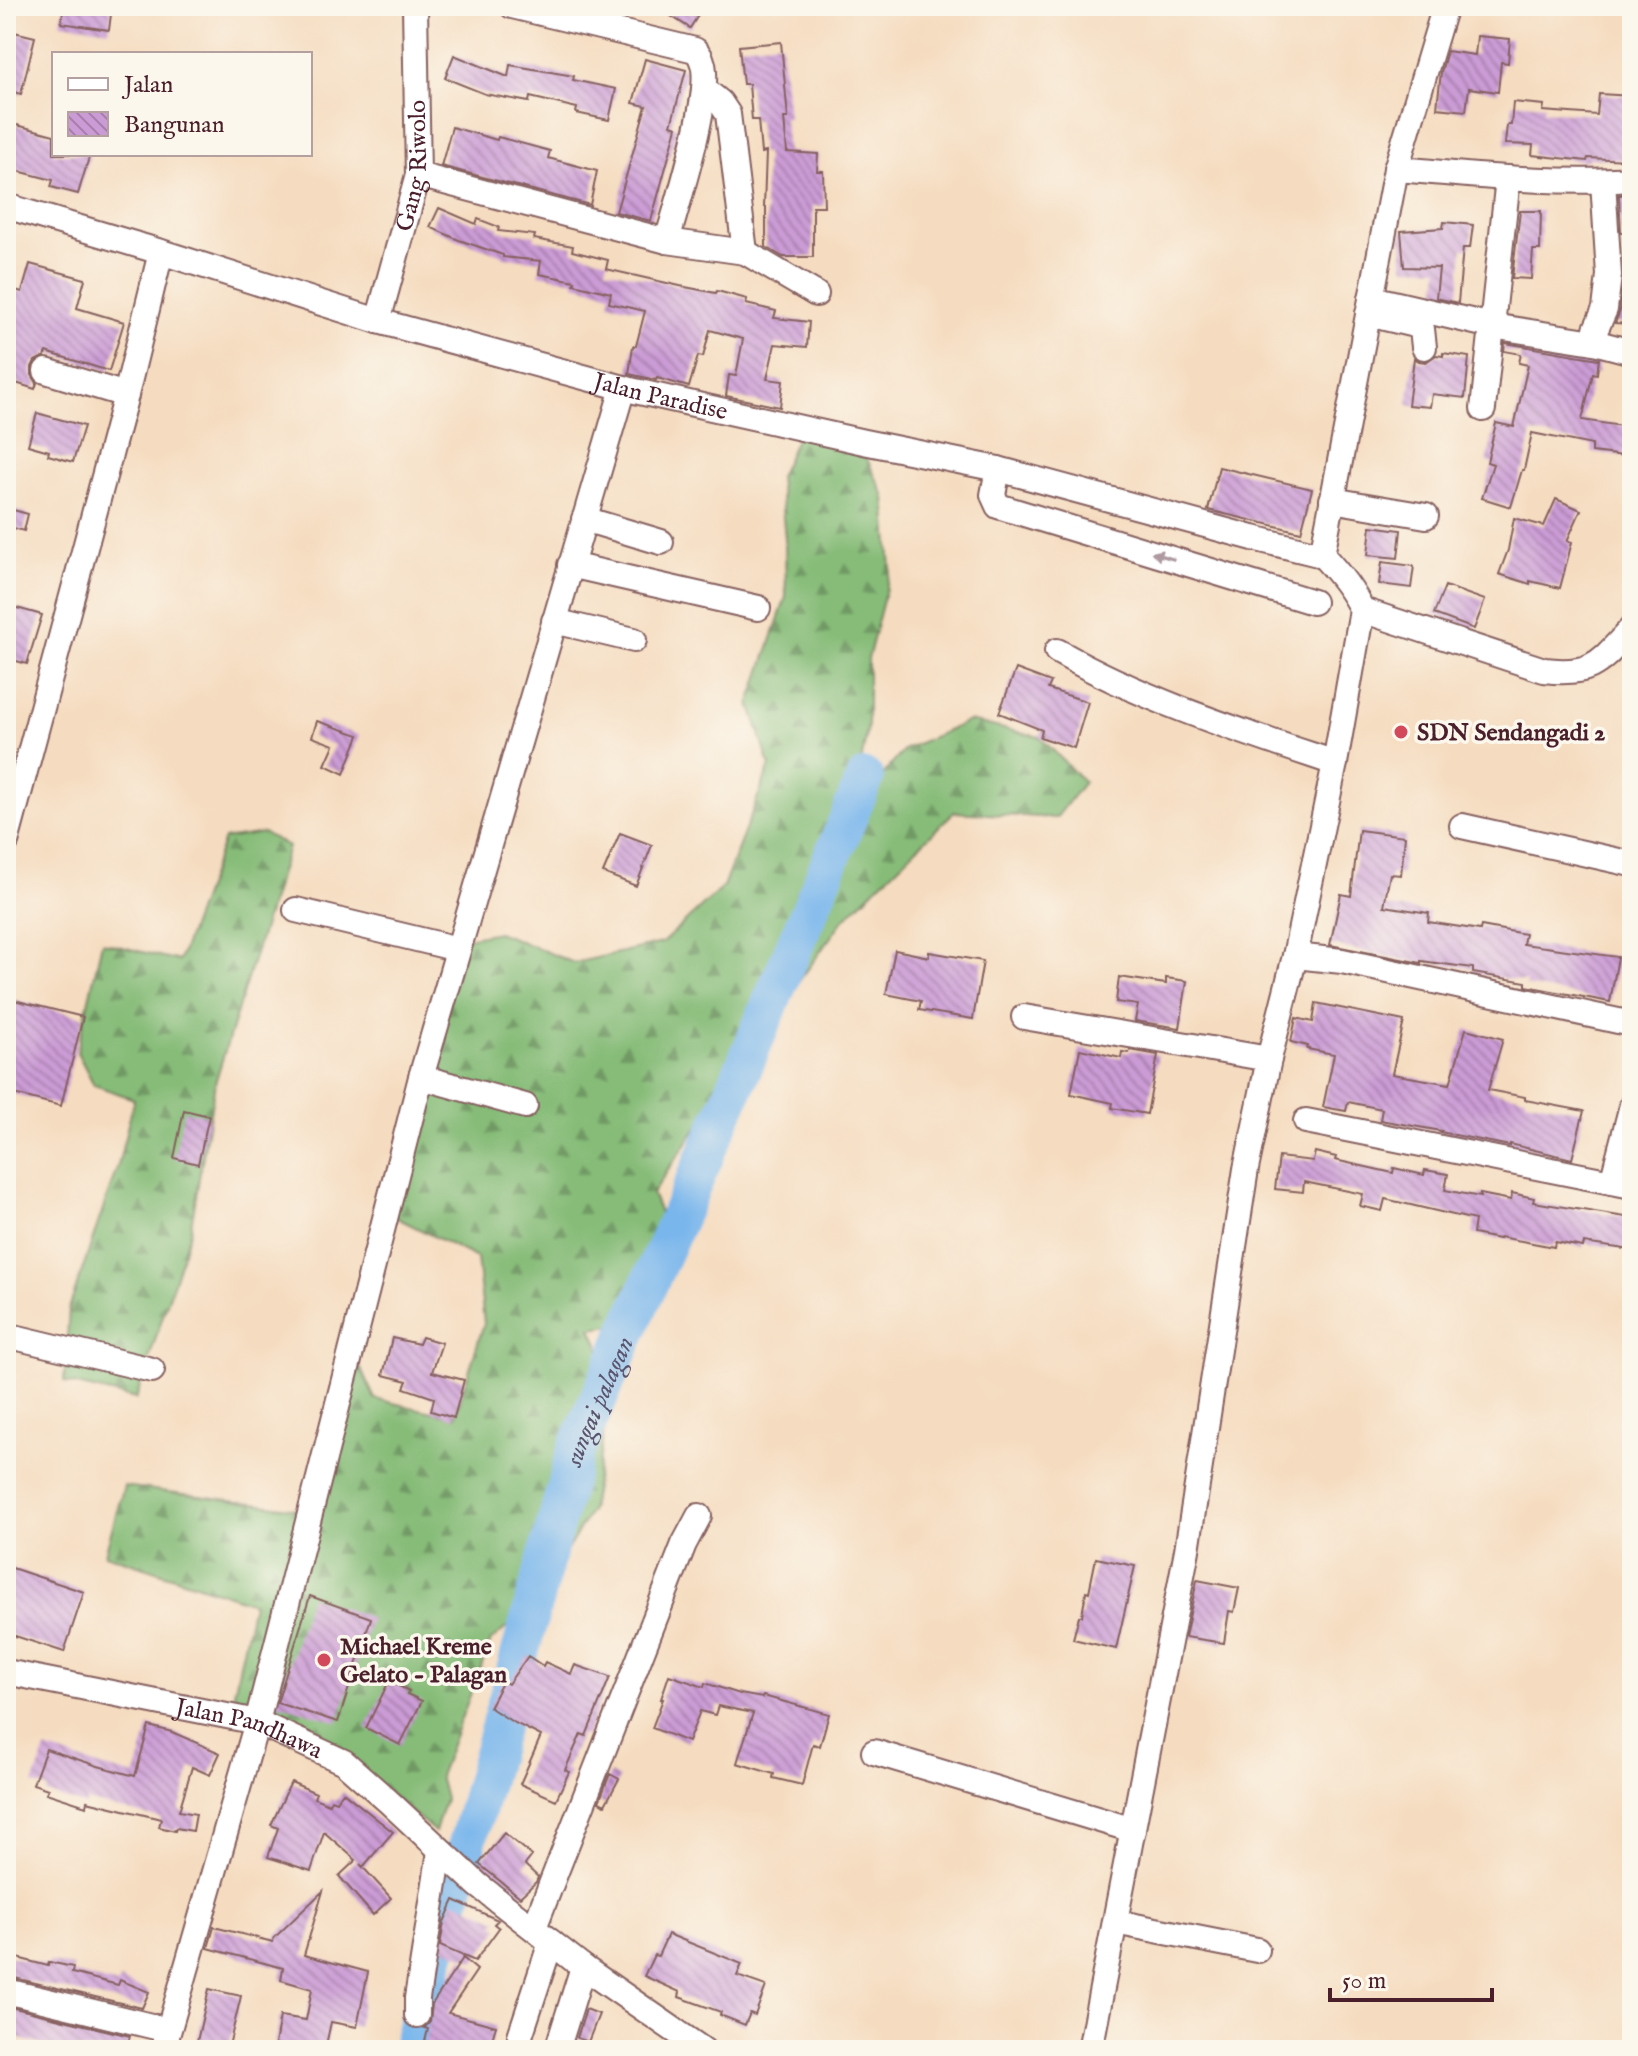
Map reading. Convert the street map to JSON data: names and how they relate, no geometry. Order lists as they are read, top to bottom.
{
  "streets": {
    "street": ["Gang Riwolo", "Jalan Paradise", "Jalan Pandhawa"]
  },
  "crossings": [
    ["Gang Riwolo", "Jalan Paradise"]
  ],
  "water": ["sungai palagan"],
  "places": ["SDN Sendangadi 2", "Michael Kreme Gelato - Palagan"],
  "legend": ["Jalan", "Bangunan"],
  "scale_bar": "50 m"
}
